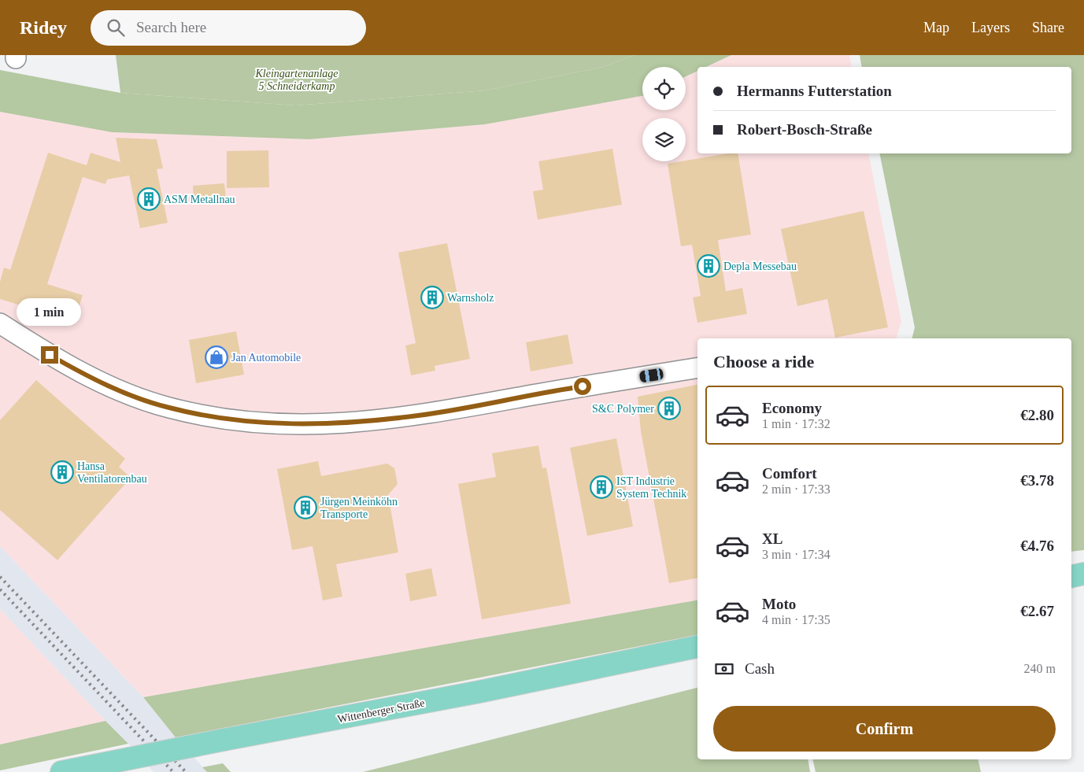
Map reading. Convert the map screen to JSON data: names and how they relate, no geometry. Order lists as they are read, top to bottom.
{
  "streets": {
    "main road": ["Wittenberger Straße"]
  },
  "parks": ["Kleingartenanlage 5 Schneiderkamp"],
  "places": {
    "building": [
      "ASM Metallnau",
      "Depla Messebau",
      "Warnsholz",
      "S&C Polymer",
      "Hansa Ventilatorenbau",
      "IST Industrie System Technik",
      "Jürgen Meinköhn Transporte"
    ],
    "shop": ["Jan Automobile"]
  },
  "page": {
    "header": "Ridey",
    "search": "Search here",
    "nav": ["Map", "Layers", "Share"],
    "banner": ["Hermanns Futterstation", "Robert-Bosch-Straße"],
    "bubble": "1 min",
    "heading": "Choose a ride",
    "list": [
      {
        "name": "Economy",
        "note": "1 min · 17:32",
        "value": "€2.80"
      },
      {
        "name": "Comfort",
        "note": "2 min · 17:33",
        "value": "€3.78"
      },
      {
        "name": "XL",
        "note": "3 min · 17:34",
        "value": "€4.76"
      },
      {
        "name": "Moto",
        "note": "4 min · 17:35",
        "value": "€2.67"
      }
    ],
    "pay": ["Cash", "240 m"],
    "buttons": "Confirm"
  }
}
